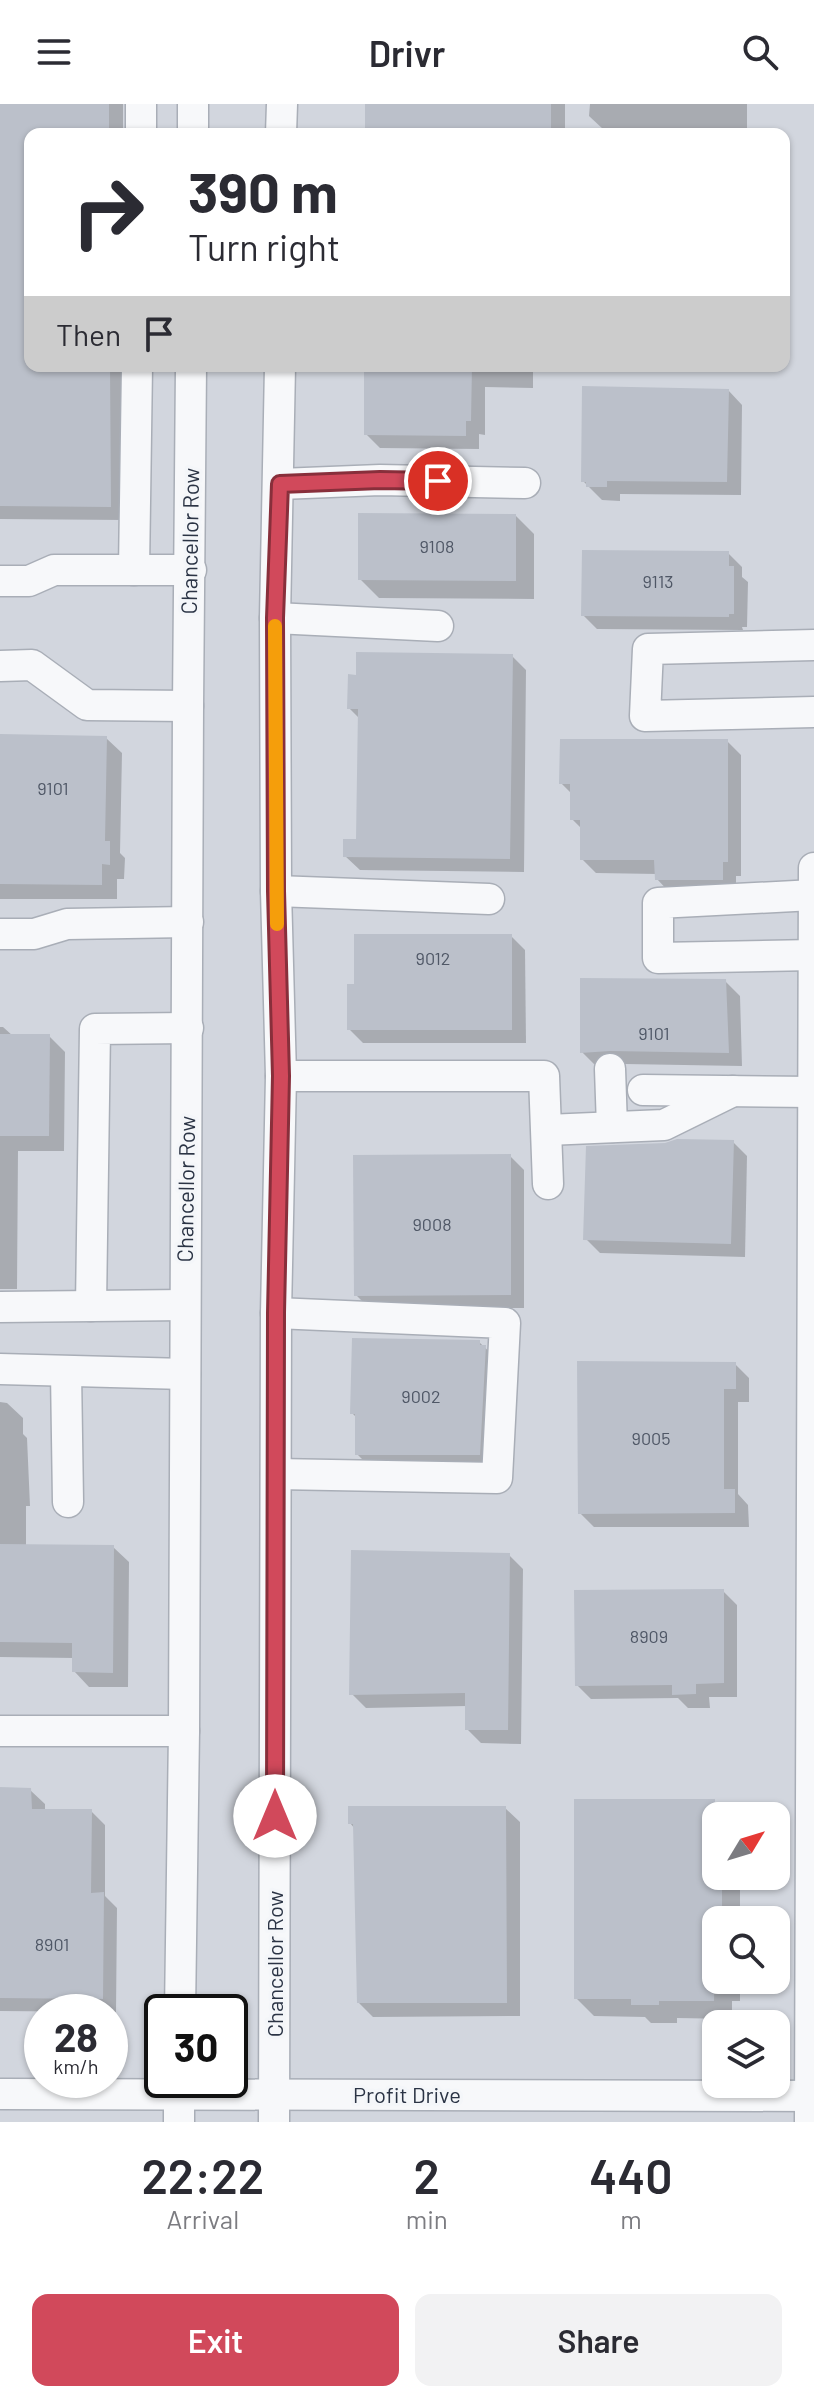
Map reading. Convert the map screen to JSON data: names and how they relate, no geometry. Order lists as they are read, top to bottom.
{
  "streets": {
    "street": ["Chancellor Row", "Profit Drive"]
  },
  "crossings": [
    ["Chancellor Row", "Profit Drive"]
  ],
  "house_numbers": [
    "9108",
    "9113",
    "9101",
    "9012",
    "9101",
    "9008",
    "9002",
    "9005",
    "8909",
    "8901"
  ],
  "north": "top right",
  "page": {
    "header": "Drivr",
    "turn": ["390 m", "Turn right"],
    "then": "Then",
    "speed": "28 km/h",
    "limit": "30",
    "eta": [
      "22:22",
      "Arrival",
      "2",
      "min",
      "440",
      "m"
    ],
    "buttons": ["Exit", "Share"]
  }
}
